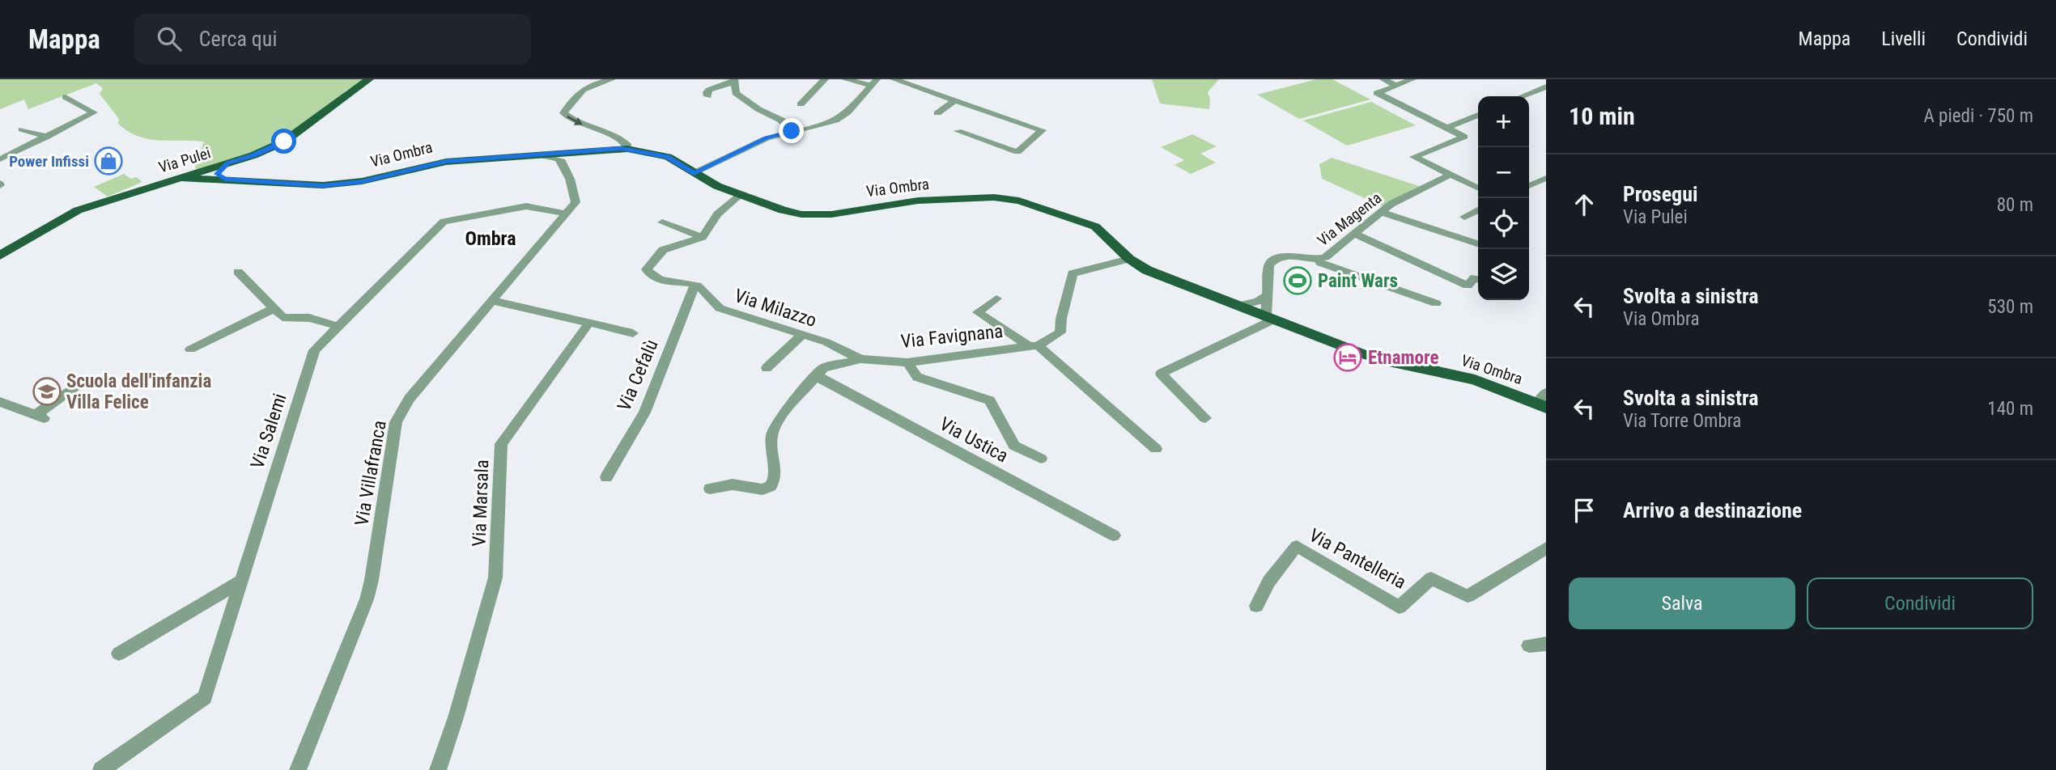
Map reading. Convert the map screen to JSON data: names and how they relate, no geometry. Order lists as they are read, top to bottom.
{
  "streets": {
    "main road": ["Via Ombra", "Via Pulei"],
    "street": [
      "Via Magenta",
      "Via Milazzo",
      "Via Favignana",
      "Via Cefalù",
      "Via Salemi",
      "Via Ustica",
      "Via Villafranca",
      "Via Marsala",
      "Via Pantelleria"
    ]
  },
  "crossings": [
    ["Via Ombra", "Via Pulei"],
    ["Via Ombra", "Via Magenta"],
    ["Via Ombra", "Via Favignana"],
    ["Via Ombra", "Via Villafranca"],
    ["Via Milazzo", "Via Favignana"],
    ["Via Milazzo", "Via Cefalù"],
    ["Via Favignana", "Via Ustica"],
    ["Via Salemi", "Via Villafranca"]
  ],
  "districts": ["Ombra"],
  "places": {
    "shop": ["Power Infissi"],
    "sports": ["Paint Wars"],
    "hotel": ["Etnamore"],
    "school or university": ["Scuola dell'infanzia Villa Felice"]
  },
  "page": {
    "header": "Mappa",
    "search": "Cerca qui",
    "nav": ["Mappa", "Livelli", "Condividi"],
    "heading": ["10 min", "A piedi · 750 m"],
    "map_buttons": ["+", "−"],
    "list": [
      ["Prosegui", "Via Pulei", "80 m"],
      ["Svolta a sinistra", "Via Ombra", "530 m"],
      ["Svolta a sinistra", "Via Torre Ombra", "140 m"],
      "Arrivo a destinazione"
    ],
    "buttons": ["Salva", "Condividi"]
  }
}
